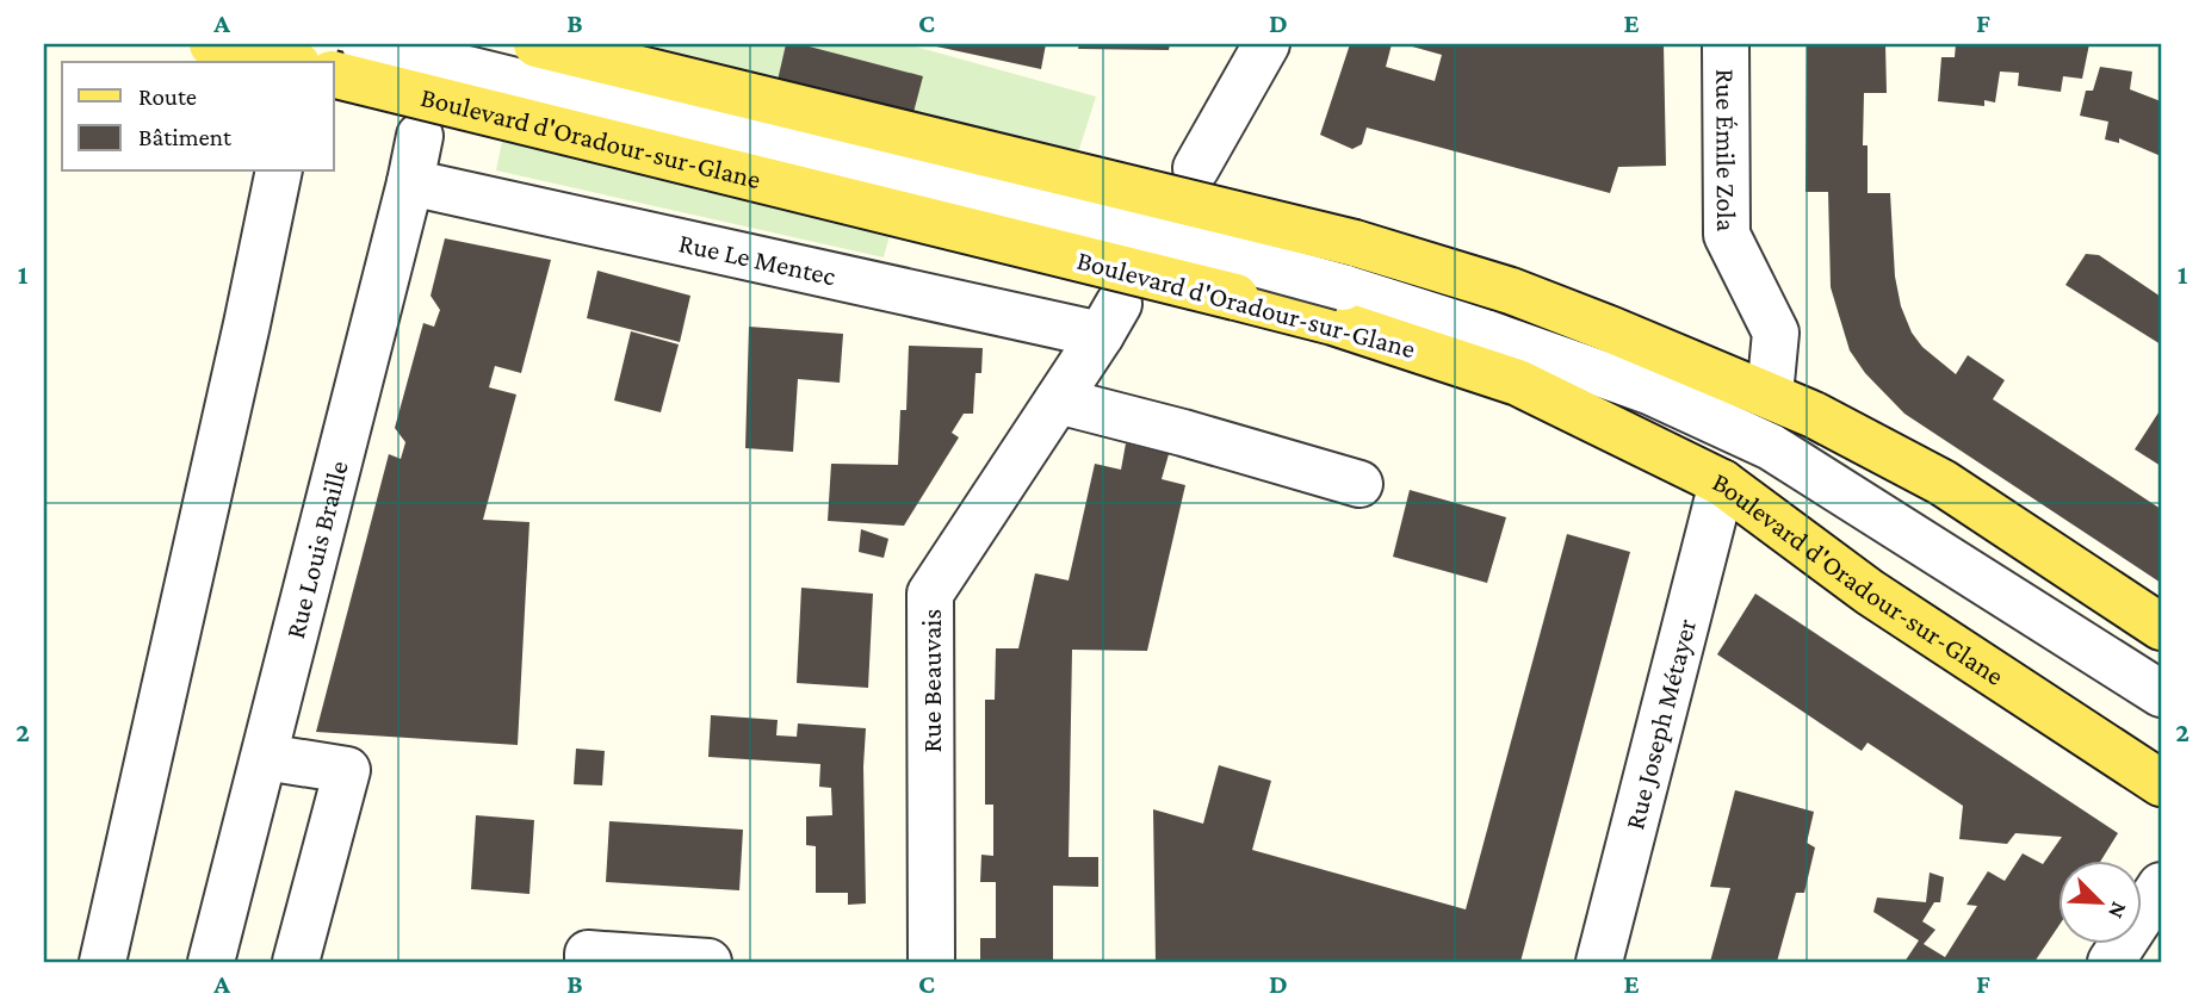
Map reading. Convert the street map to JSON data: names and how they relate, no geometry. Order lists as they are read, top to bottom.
{
  "streets": {
    "main road": ["Boulevard d'Oradour-sur-Glane"],
    "street": [
      "Rue Émile Zola",
      "Rue Le Mentec",
      "Rue Louis Braille",
      "Rue Beauvais",
      "Rue Joseph Métayer"
    ]
  },
  "crossings": [
    ["Boulevard d'Oradour-sur-Glane", "Rue Joseph Métayer"],
    ["Rue Le Mentec", "Rue Louis Braille"],
    ["Rue Le Mentec", "Rue Beauvais"]
  ],
  "legend": ["Route", "Bâtiment"],
  "north": "bottom right",
  "grid": {
    "columns": [
      "A",
      "B",
      "C",
      "D",
      "E",
      "F"
    ],
    "rows": ["1", "2"]
  }
}
